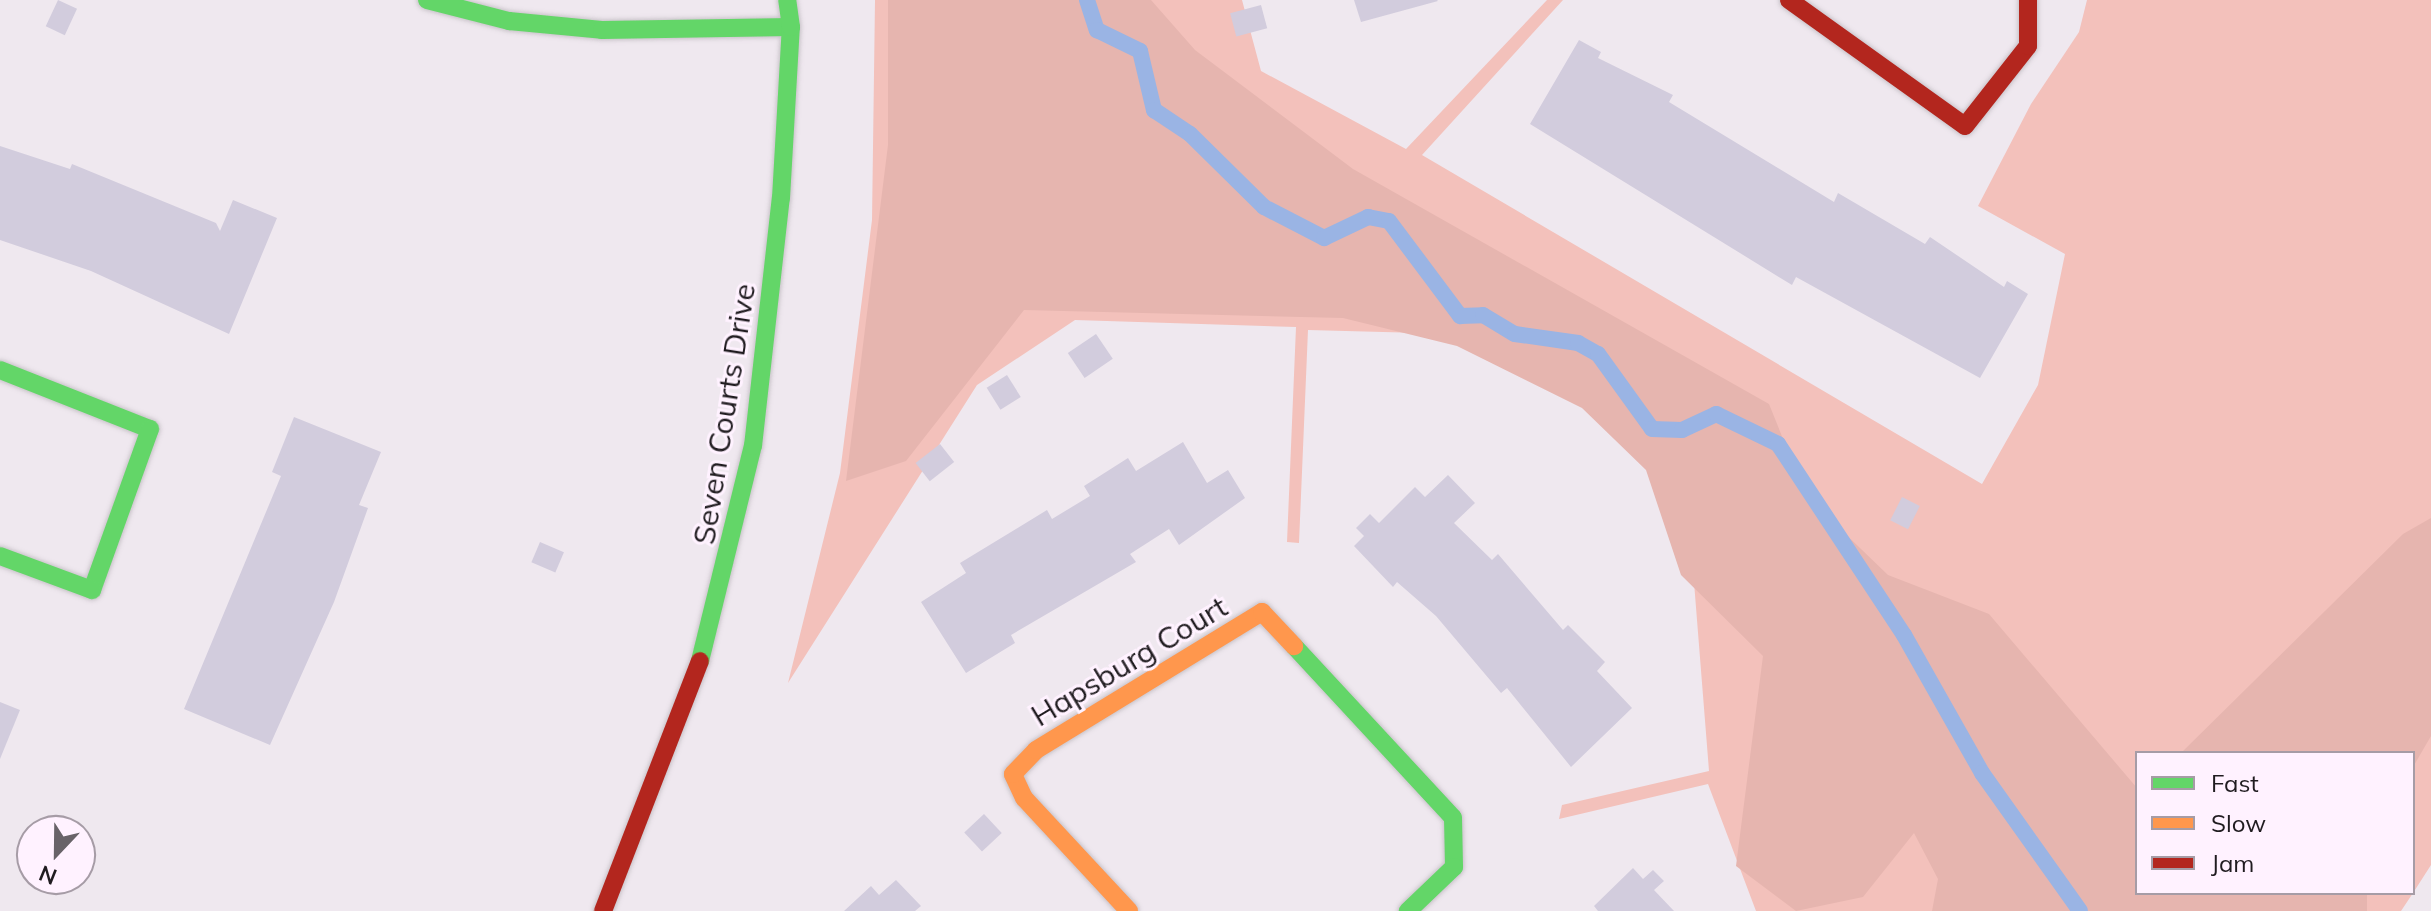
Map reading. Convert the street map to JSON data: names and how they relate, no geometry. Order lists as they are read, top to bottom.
{
  "streets": {
    "street": ["Seven Courts Drive", "Hapsburg Court"]
  },
  "legend": ["Fast", "Slow", "Jam"],
  "north": "bottom"
}
